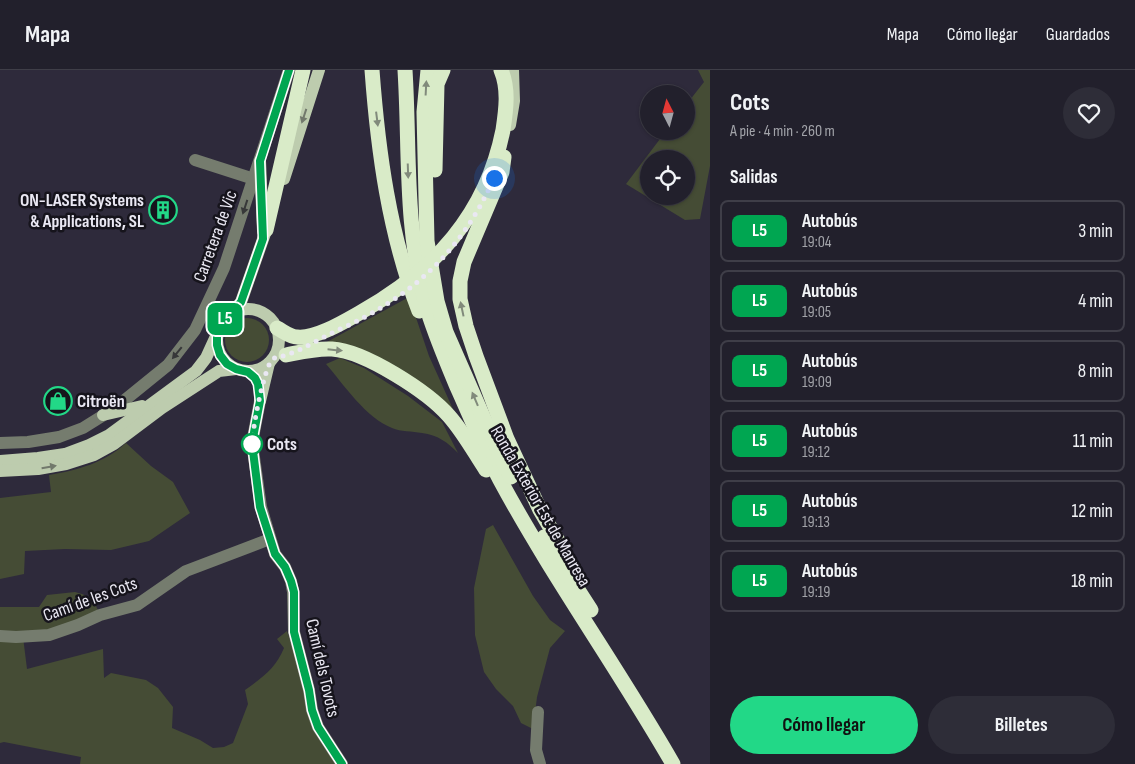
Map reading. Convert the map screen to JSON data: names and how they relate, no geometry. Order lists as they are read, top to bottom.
{
  "streets": {
    "highway": ["Ronda Exterior Est de Manresa"],
    "street": ["Carretera de Vic", "Camí de les Cots", "Camí dels Tovots"]
  },
  "crossings": [
    ["Camí de les Cots", "Camí dels Tovots"]
  ],
  "one_way": ["Carretera de Vic"],
  "places": {
    "building": ["ON-LASER Systems & Applications, SL"],
    "shop": ["Citroën"],
    "other": ["Cots"]
  },
  "lines": ["bus line L5"],
  "north": "top",
  "page": {
    "header": "Mapa",
    "nav": ["Mapa", "Cómo llegar", "Guardados"],
    "on_map": "L5",
    "heading": [
      ["Cots", "A pie · 4 min · 260 m"],
      "Salidas"
    ],
    "list": [
      {
        "mark": "L5",
        "name": "Autobús",
        "note": "19:04",
        "value": "3 min"
      },
      {
        "mark": "L5",
        "name": "Autobús",
        "note": "19:05",
        "value": "4 min"
      },
      {
        "mark": "L5",
        "name": "Autobús",
        "note": "19:09",
        "value": "8 min"
      },
      {
        "mark": "L5",
        "name": "Autobús",
        "note": "19:12",
        "value": "11 min"
      },
      {
        "mark": "L5",
        "name": "Autobús",
        "note": "19:13",
        "value": "12 min"
      },
      {
        "mark": "L5",
        "name": "Autobús",
        "note": "19:19",
        "value": "18 min"
      }
    ],
    "buttons": ["Cómo llegar", "Billetes"]
  }
}
